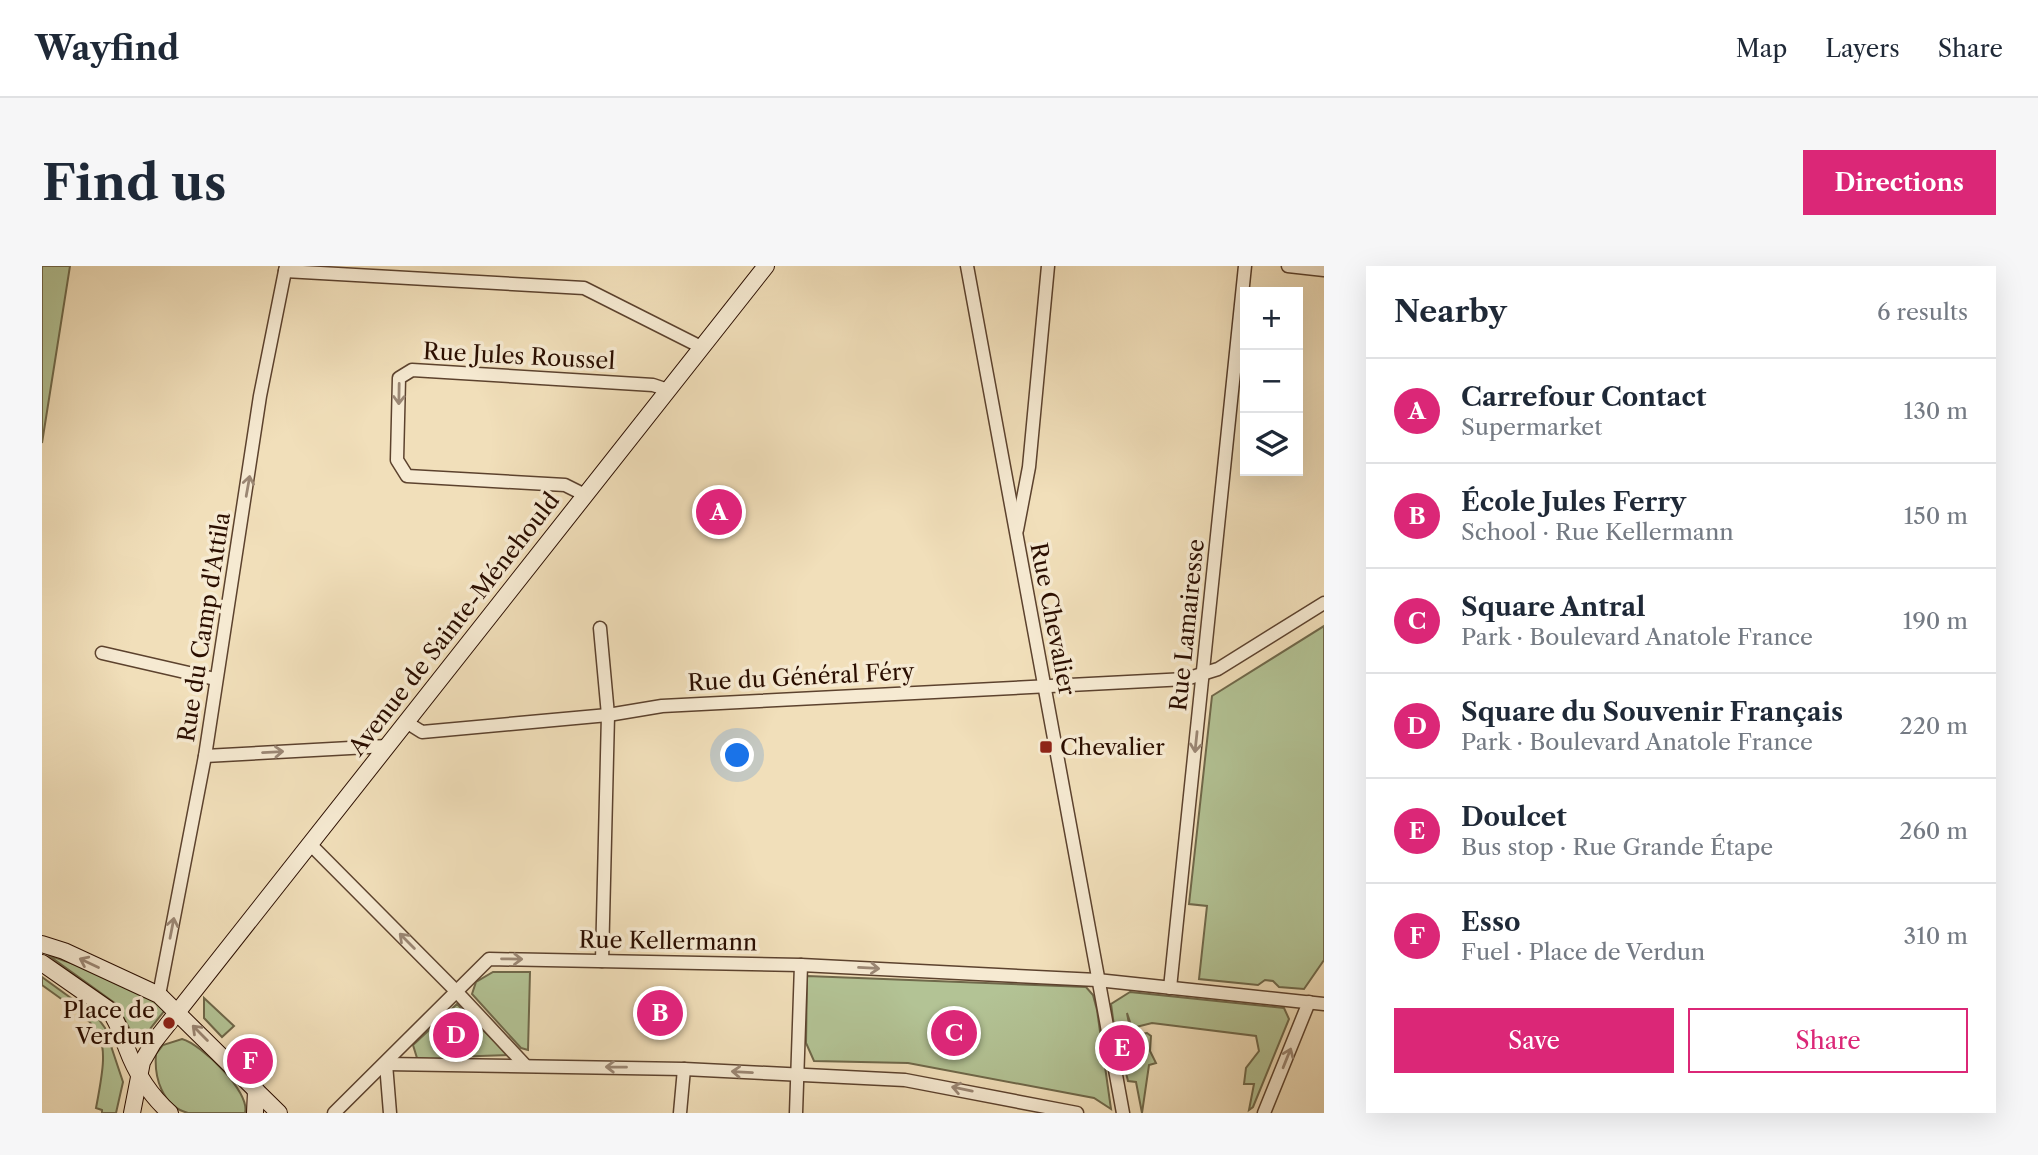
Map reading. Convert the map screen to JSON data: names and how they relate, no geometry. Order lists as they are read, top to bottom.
{
  "streets": {
    "main road": ["Avenue de Sainte-Ménehould"],
    "street": [
      "Rue Jules Roussel",
      "Rue Chevalier",
      "Rue Lamairesse",
      "Rue du Camp d'Attila",
      "Rue du Général Féry",
      "Rue Kellermann"
    ]
  },
  "crossings": [
    ["Rue Jules Roussel", "Avenue de Sainte-Ménehould"],
    ["Rue Chevalier", "Rue du Général Féry"],
    ["Rue Chevalier", "Rue Kellermann"],
    ["Avenue de Sainte-Ménehould", "Rue du Général Féry"],
    ["Rue Lamairesse", "Rue du Général Féry"],
    ["Rue Lamairesse", "Rue Kellermann"]
  ],
  "one_way": ["Rue Lamairesse", "Rue du Camp d'Attila", "Rue Kellermann"],
  "places": {
    "transit": ["Chevalier"],
    "other": ["Place de Verdun"]
  },
  "page": {
    "header": "Wayfind",
    "nav": ["Map", "Layers", "Share"],
    "buttons": [
      "Directions",
      ["Save", "Share"]
    ],
    "title": "Find us",
    "heading": ["Nearby", "6 results"],
    "map_buttons": ["+", "−"],
    "list": [
      {
        "mark": "A",
        "name": "Carrefour Contact",
        "note": "Supermarket",
        "value": "130 m"
      },
      {
        "mark": "B",
        "name": "École Jules Ferry",
        "note": "School · Rue Kellermann",
        "value": "150 m"
      },
      {
        "mark": "C",
        "name": "Square Antral",
        "note": "Park · Boulevard Anatole France",
        "value": "190 m"
      },
      {
        "mark": "D",
        "name": "Square du Souvenir Français",
        "note": "Park · Boulevard Anatole France",
        "value": "220 m"
      },
      {
        "mark": "E",
        "name": "Doulcet",
        "note": "Bus stop · Rue Grande Étape",
        "value": "260 m"
      },
      {
        "mark": "F",
        "name": "Esso",
        "note": "Fuel · Place de Verdun",
        "value": "310 m"
      }
    ],
    "pins": [
      "A",
      "B",
      "C",
      "D",
      "E",
      "F"
    ]
  }
}
